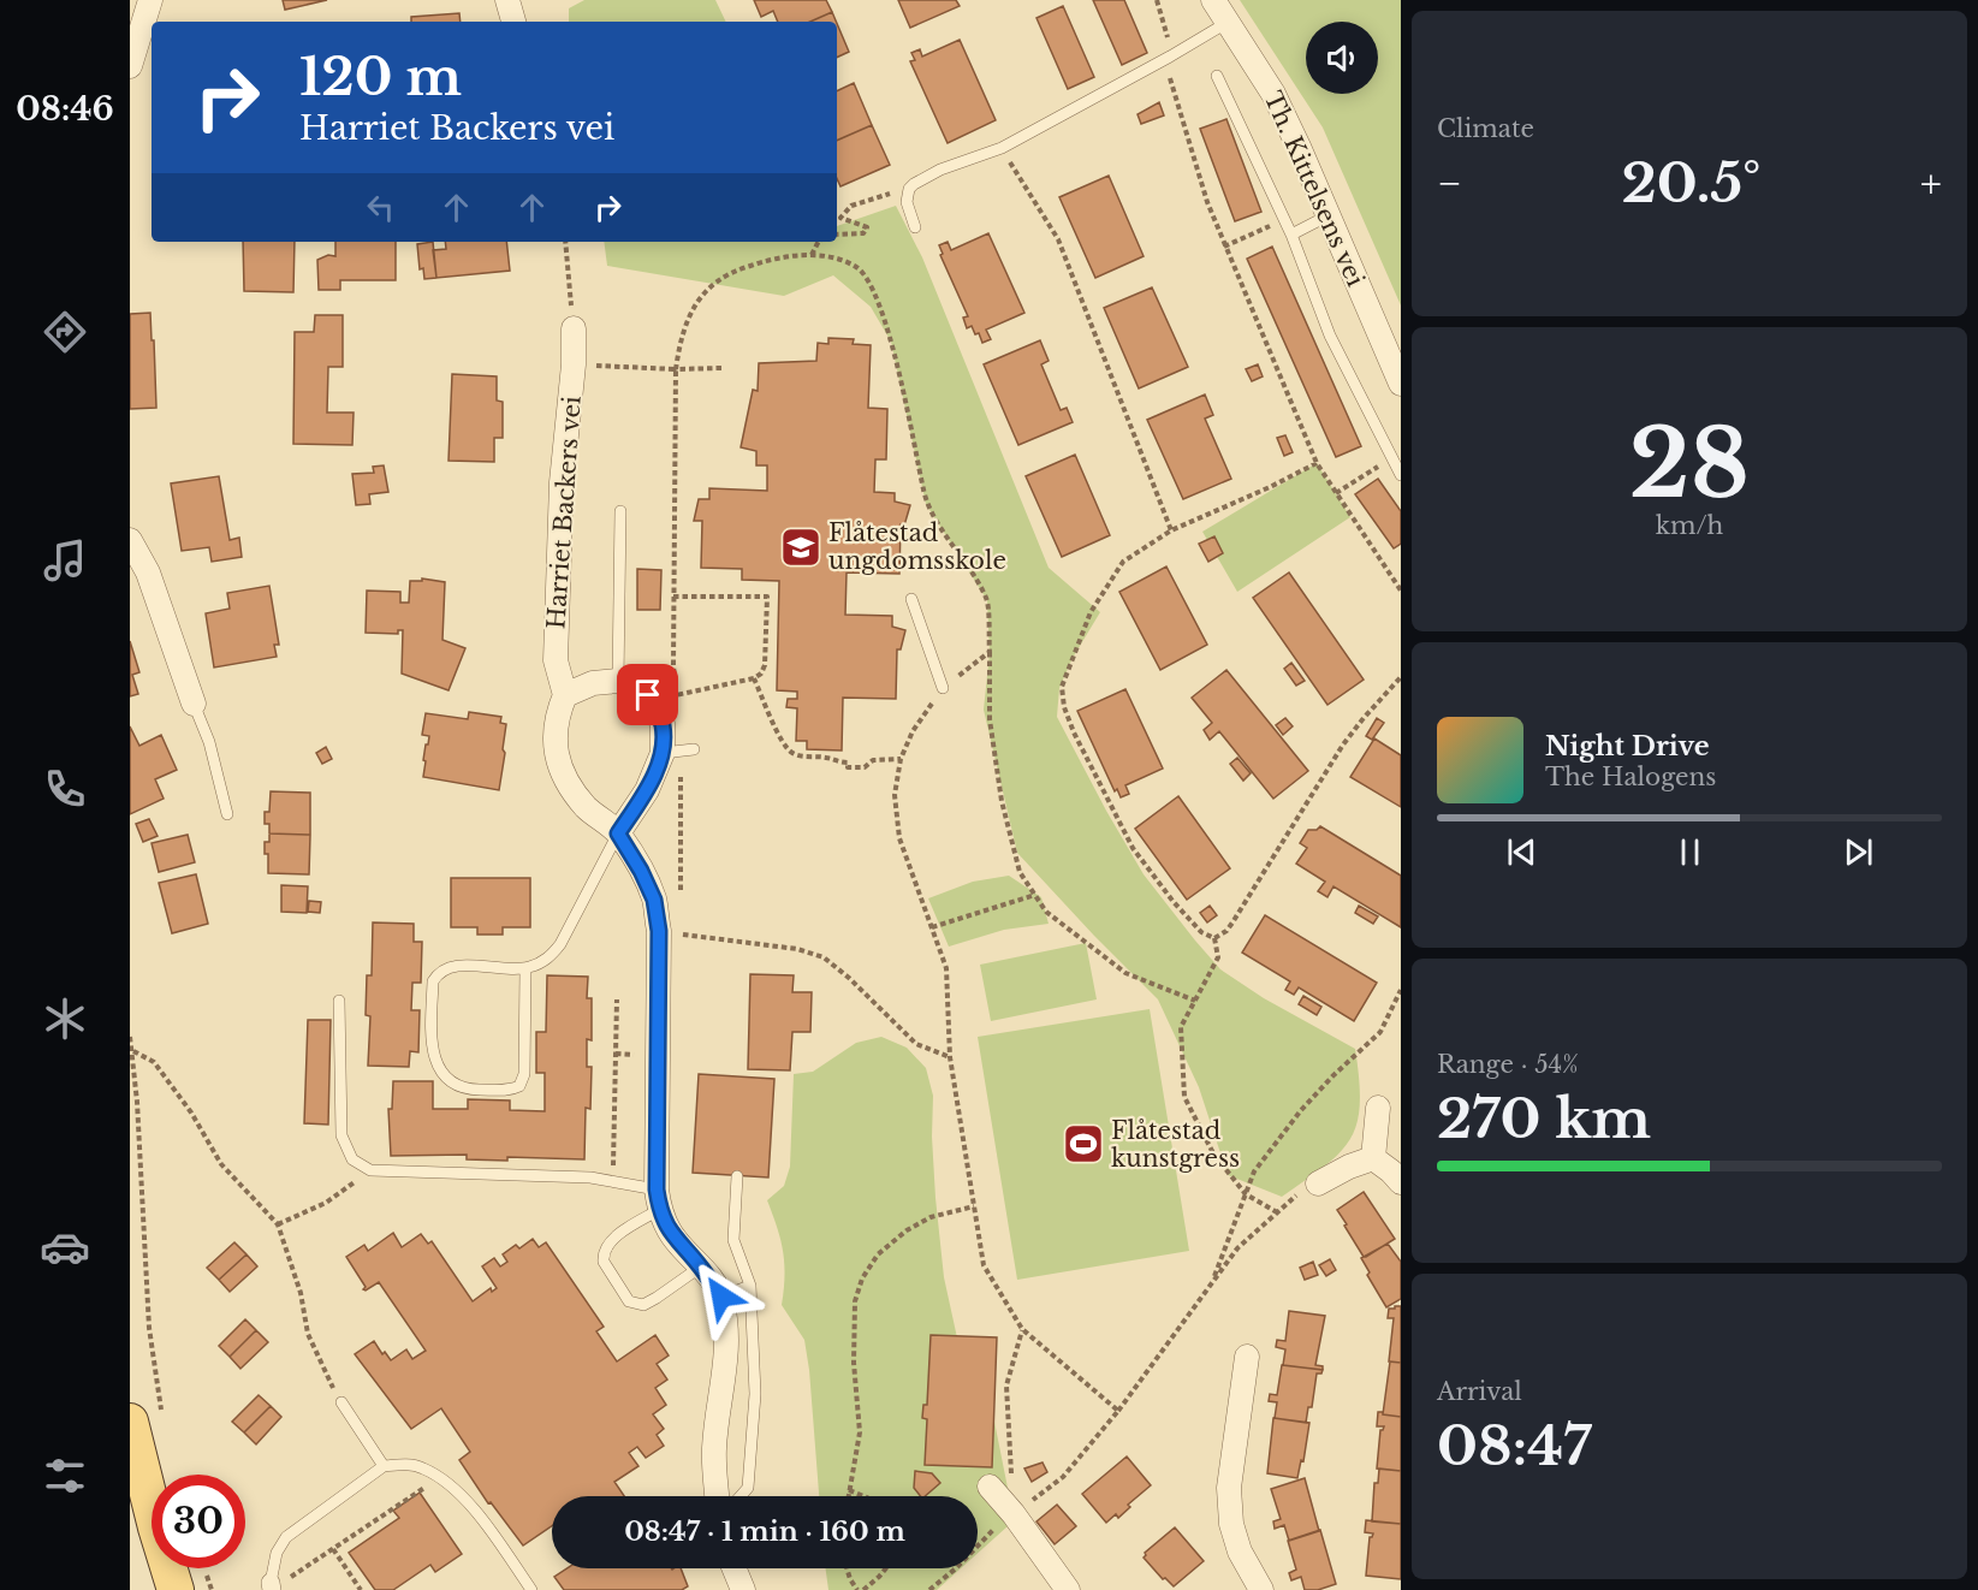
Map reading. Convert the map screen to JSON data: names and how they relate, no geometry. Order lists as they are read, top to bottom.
{
  "streets": {
    "street": ["Th. Kittelsens vei", "Harriet Backers vei"]
  },
  "places": {
    "school or university": ["Flåtestad ungdomsskole"],
    "sports": ["Flåtestad kunstgress"]
  },
  "page": {
    "tabs": "08:46",
    "tile": [
      "Climate",
      ["28", "km/h"],
      ["Range · 54%", "270 km"],
      ["Arrival", "08:47"]
    ],
    "turn": ["120 m", "Harriet Backers vei"],
    "heat": ["−", "20.5°", "+"],
    "song": ["Night Drive", "The Halogens"],
    "limit": "30",
    "trip": "08:47 · 1 min · 160 m"
  }
}
